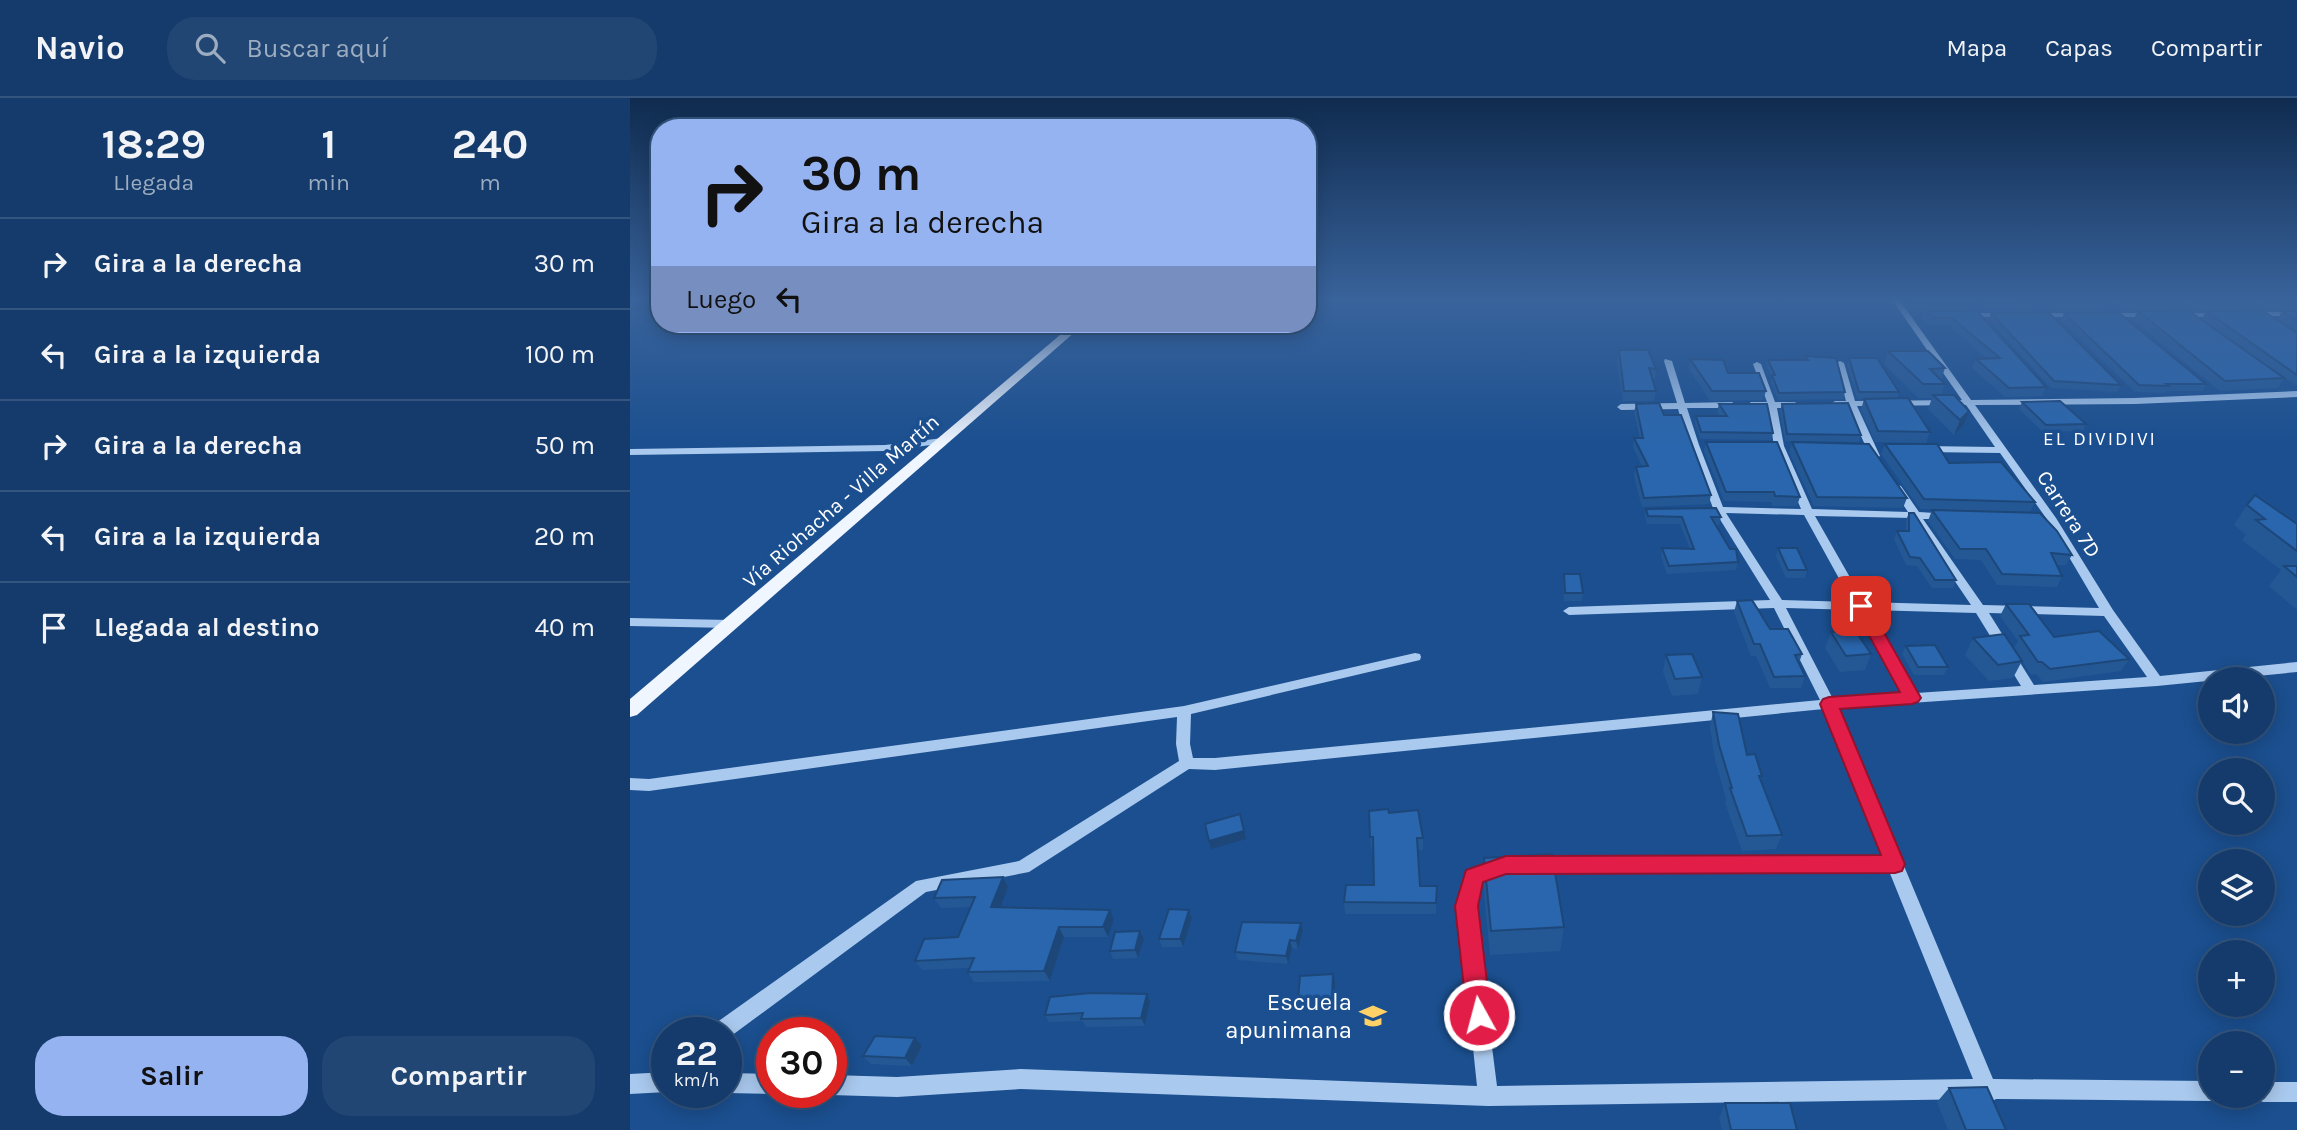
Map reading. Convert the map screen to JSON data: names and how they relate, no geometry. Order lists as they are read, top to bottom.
{
  "streets": {
    "main road": ["Vía Riohacha - Villa Martín"],
    "street": ["Carrera 7D"]
  },
  "districts": ["EL DIVIDIVI"],
  "places": {
    "school or university": ["Escuela apunimana"]
  },
  "page": {
    "header": "Navio",
    "search": "Buscar aquí",
    "nav": ["Mapa", "Capas", "Compartir"],
    "eta": [
      "18:29",
      "Llegada",
      "1",
      "min",
      "240",
      "m"
    ],
    "turn": ["30 m", "Gira a la derecha"],
    "list": [
      {
        "name": "Gira a la derecha",
        "value": "30 m"
      },
      {
        "name": "Gira a la izquierda",
        "value": "100 m"
      },
      {
        "name": "Gira a la derecha",
        "value": "50 m"
      },
      {
        "name": "Gira a la izquierda",
        "value": "20 m"
      },
      {
        "name": "Llegada al destino",
        "value": "40 m"
      }
    ],
    "then": "Luego",
    "map_buttons": ["+", "−"],
    "speed": "22 km/h",
    "limit": "30",
    "buttons": ["Salir", "Compartir"]
  }
}
